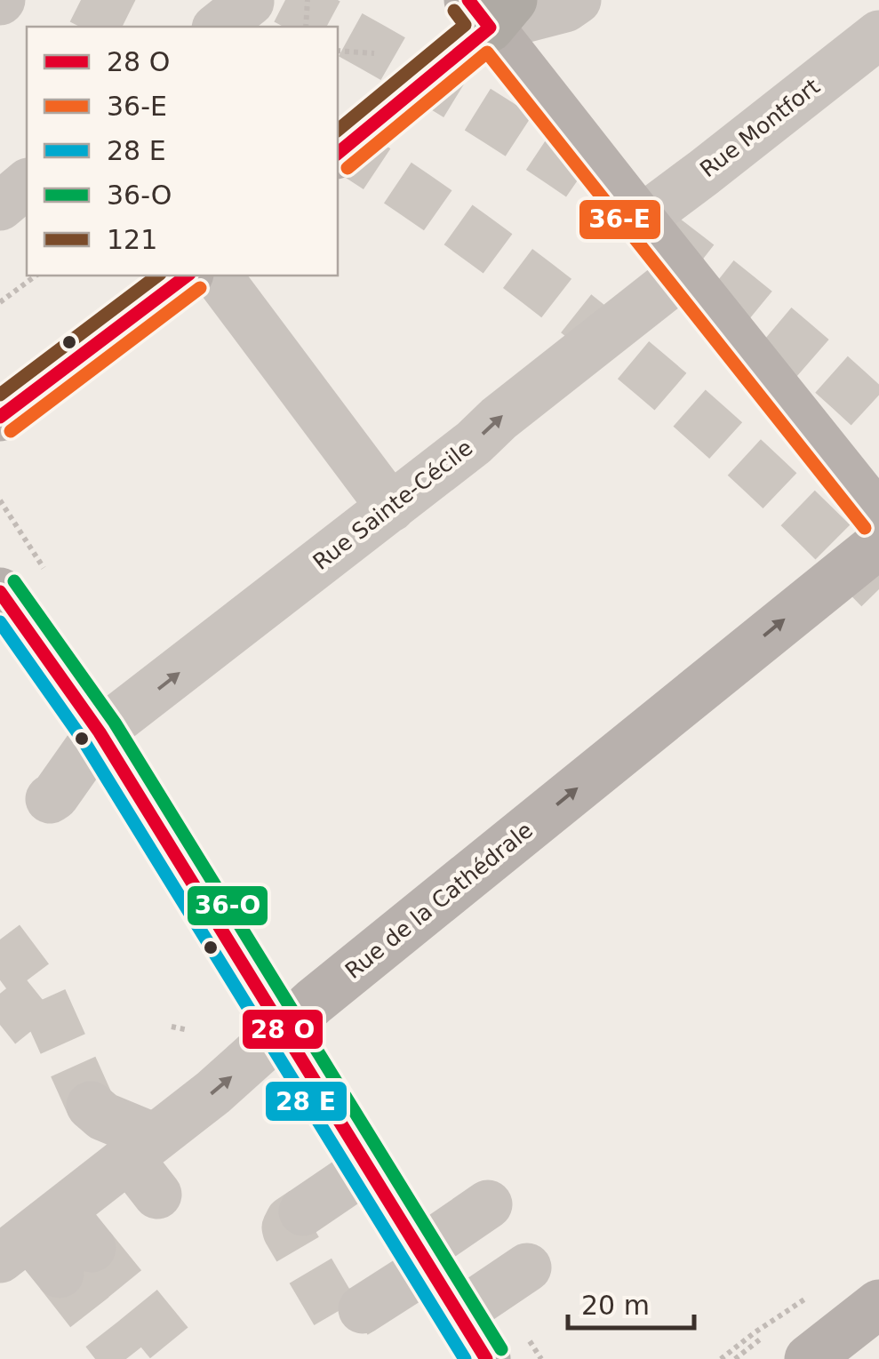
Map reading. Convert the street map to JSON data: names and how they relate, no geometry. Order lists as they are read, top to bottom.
{
  "streets": {
    "main road": ["Rue de la Cathédrale"],
    "street": ["Rue Montfort", "Rue Sainte-Cécile"]
  },
  "one_way": ["Rue Sainte-Cécile", "Rue de la Cathédrale"],
  "lines": ["transit line 121", "transit line 36-E", "transit line 36-O"],
  "legend": [
    "28 O",
    "36-E",
    "28 E",
    "36-O",
    "121"
  ],
  "scale_bar": "20 m"
}
